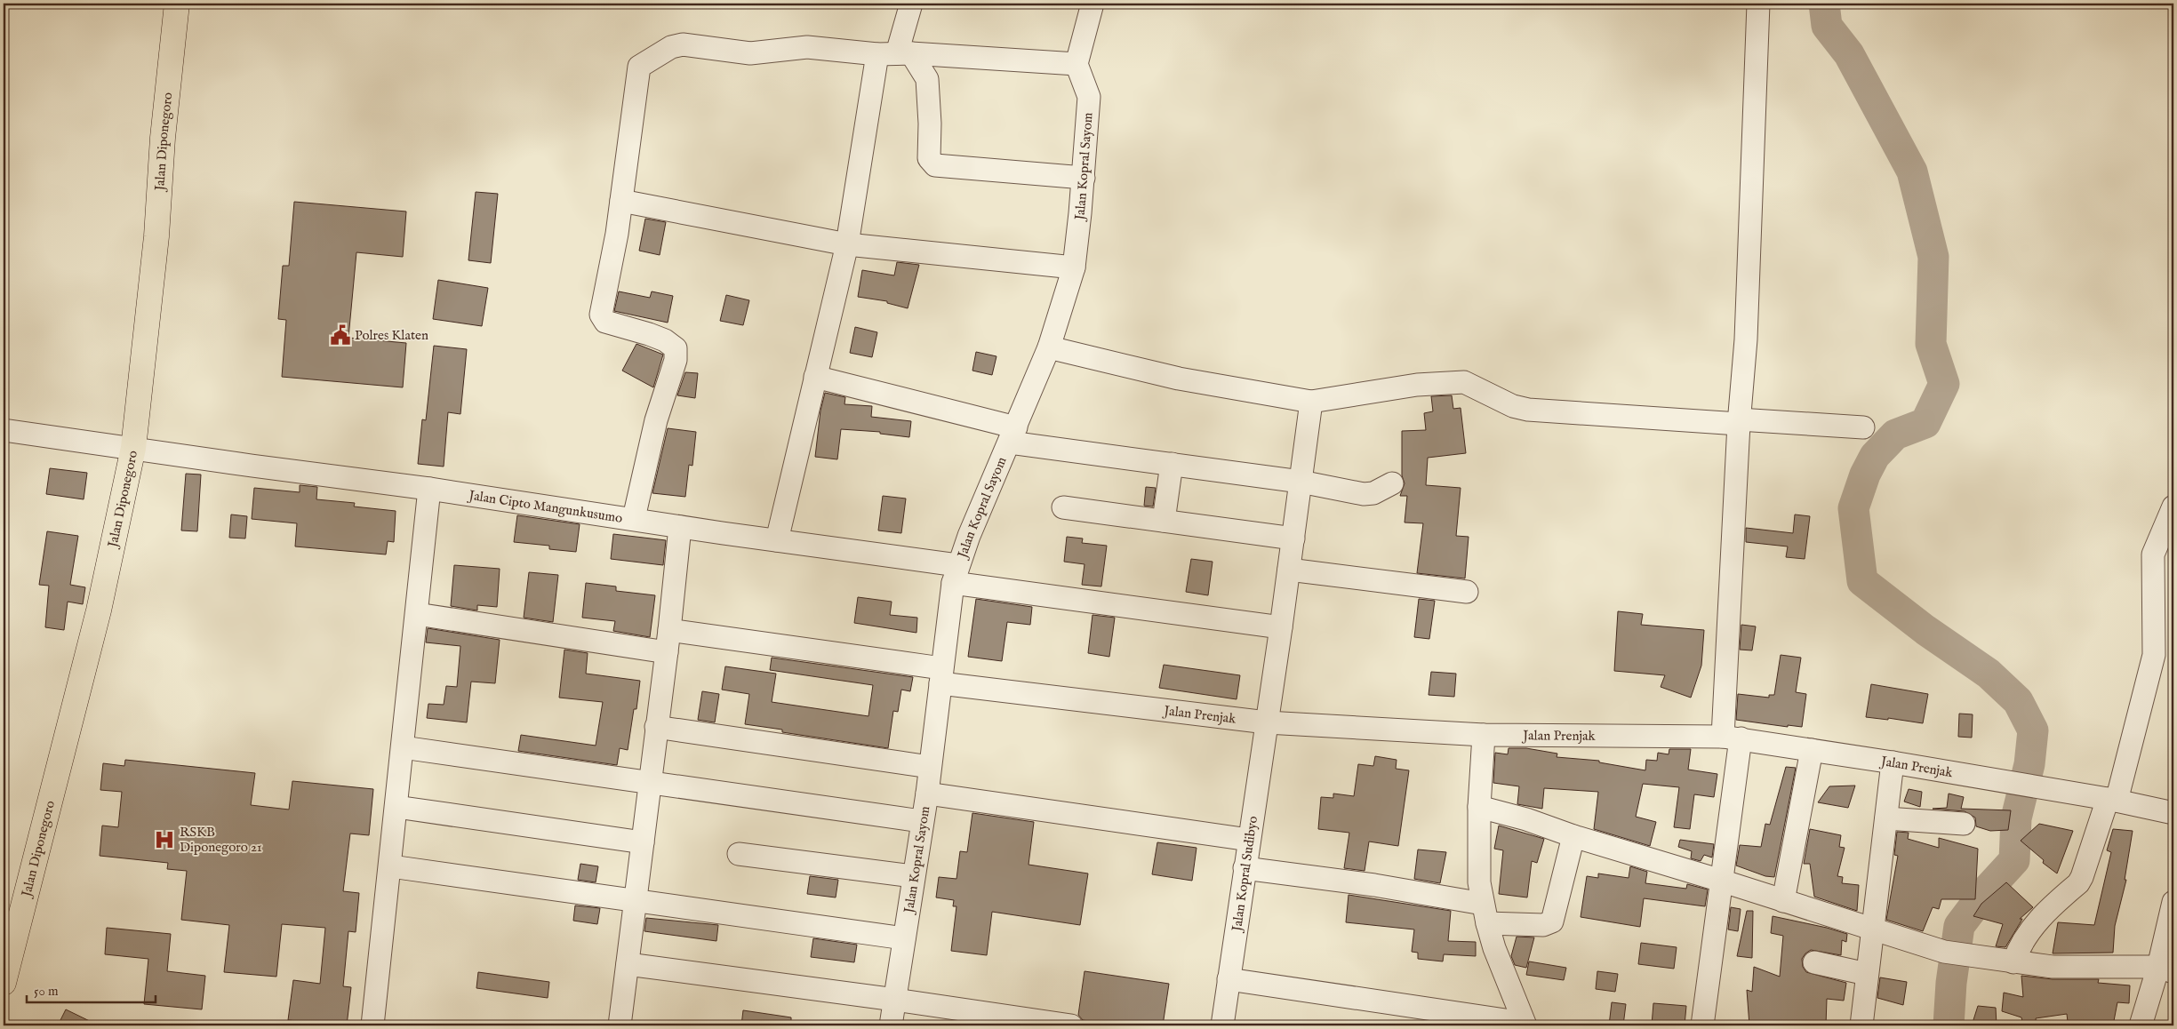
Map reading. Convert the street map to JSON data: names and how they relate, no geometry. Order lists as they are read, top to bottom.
{
  "streets": {
    "highway": ["Jalan Diponegoro"],
    "street": [
      "Jalan Kopral Sayom",
      "Jalan Cipto Mangunkusumo",
      "Jalan Prenjak",
      "Jalan Kopral Sudibyo"
    ]
  },
  "crossings": [
    ["Jalan Diponegoro", "Jalan Cipto Mangunkusumo"],
    ["Jalan Kopral Sayom", "Jalan Cipto Mangunkusumo"],
    ["Jalan Kopral Sayom", "Jalan Prenjak"],
    ["Jalan Cipto Mangunkusumo", "Jalan Kopral Sudibyo"],
    ["Jalan Prenjak", "Jalan Kopral Sudibyo"]
  ],
  "places": {
    "public building": ["Polres Klaten"],
    "hospital": ["RSKB Diponegoro 21"]
  },
  "scale_bar": "50 m"
}
